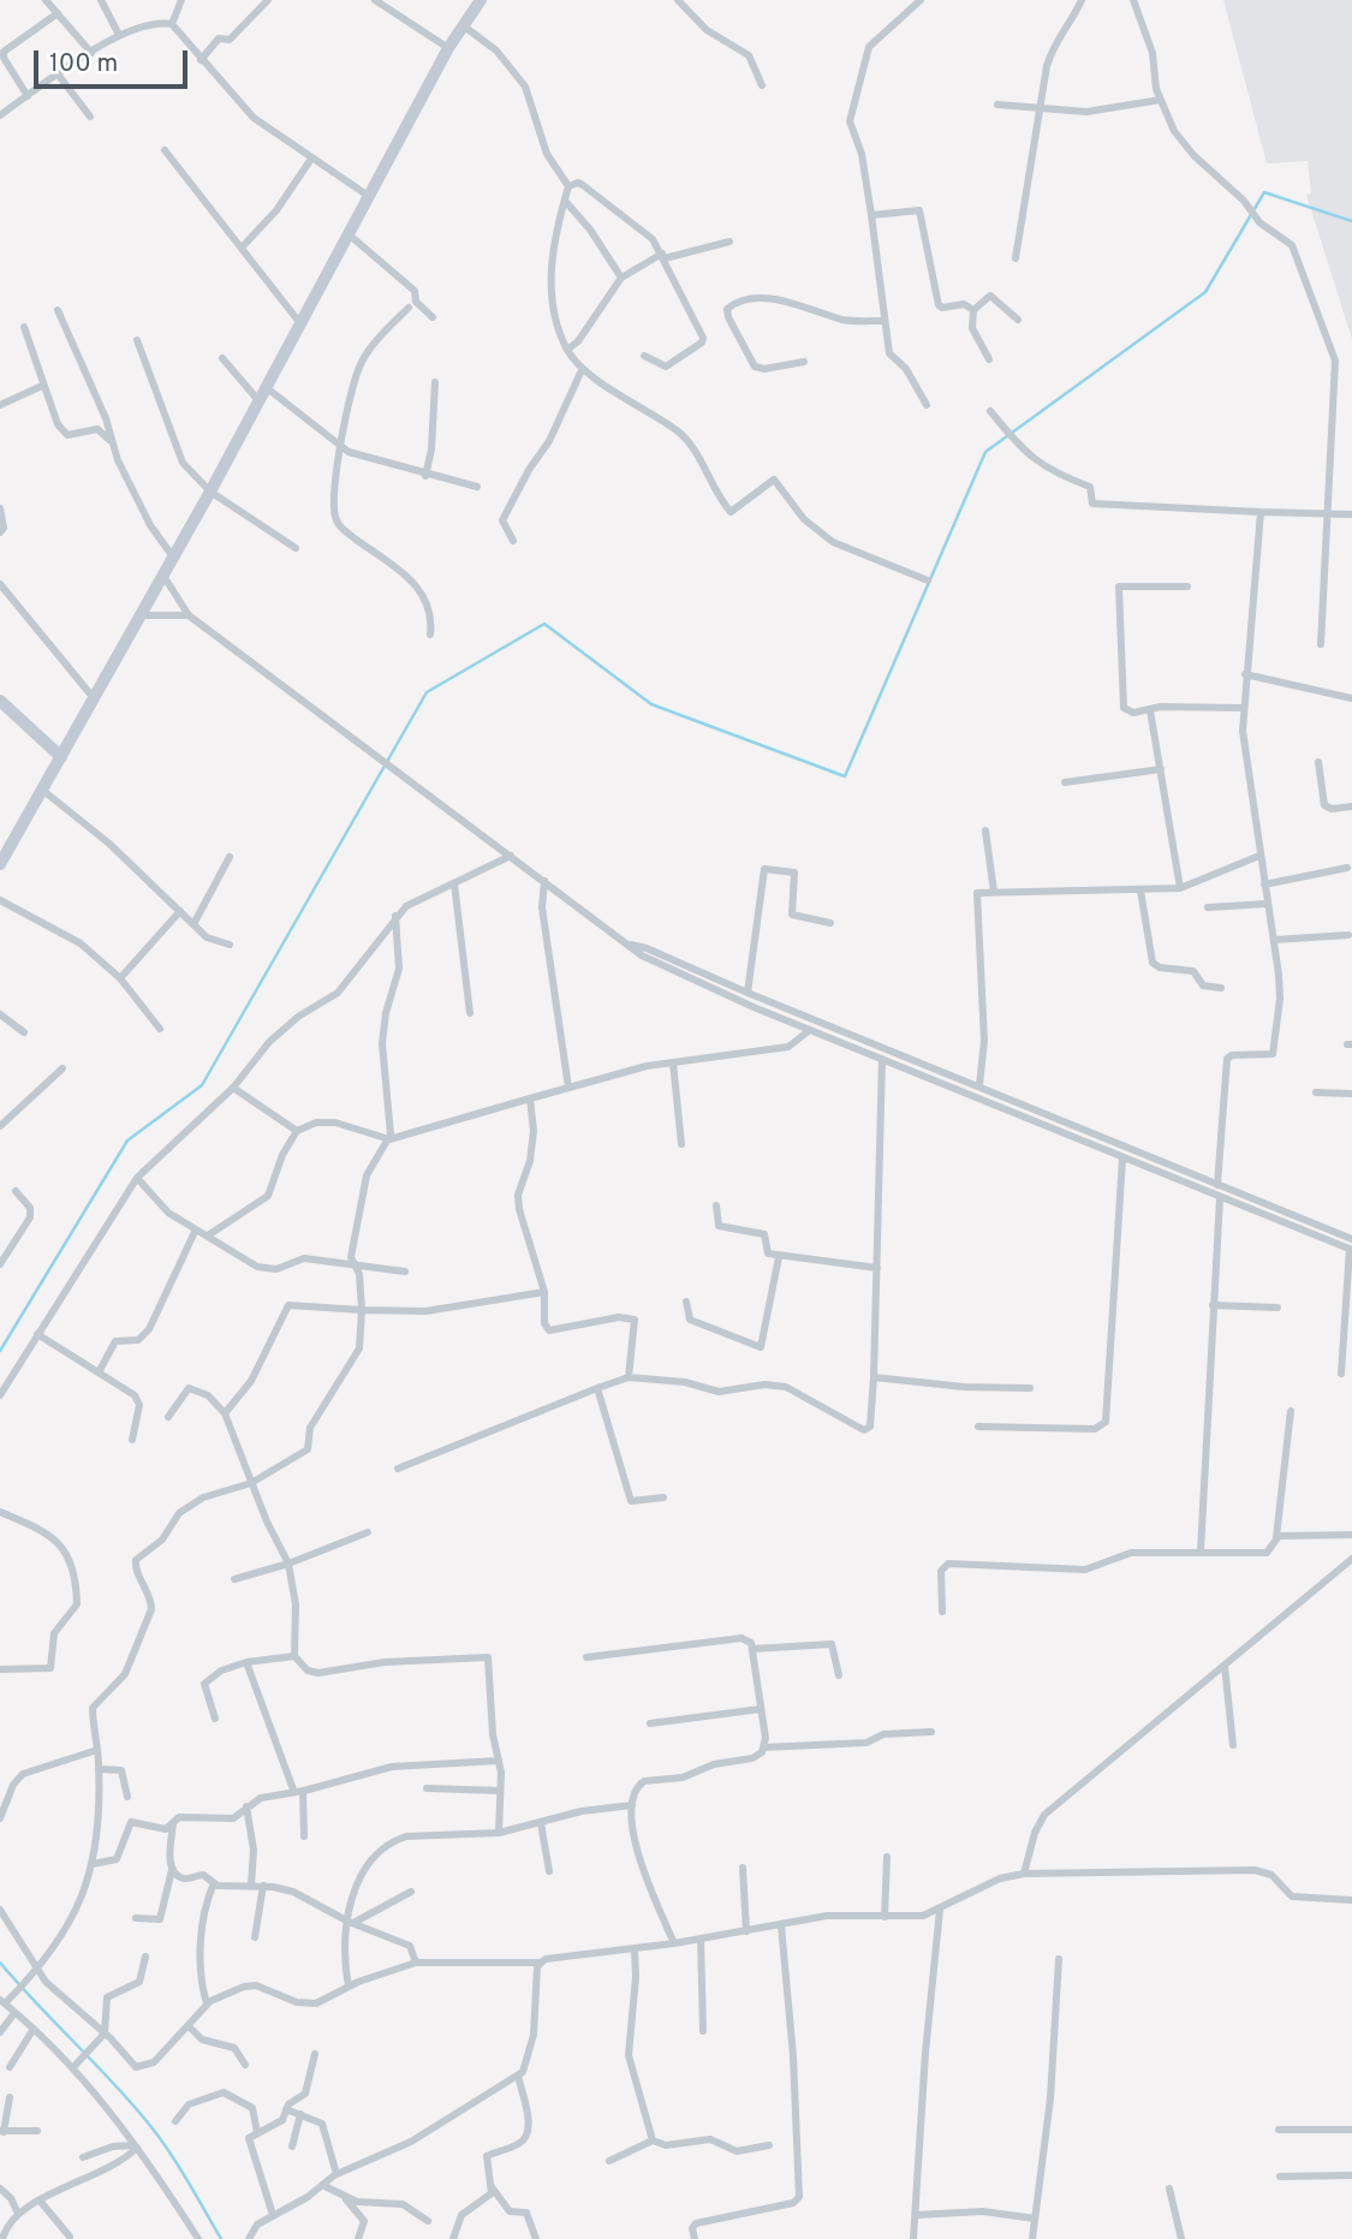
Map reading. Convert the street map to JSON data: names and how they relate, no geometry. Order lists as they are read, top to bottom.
{
  "scale_bar": "100 m"
}
